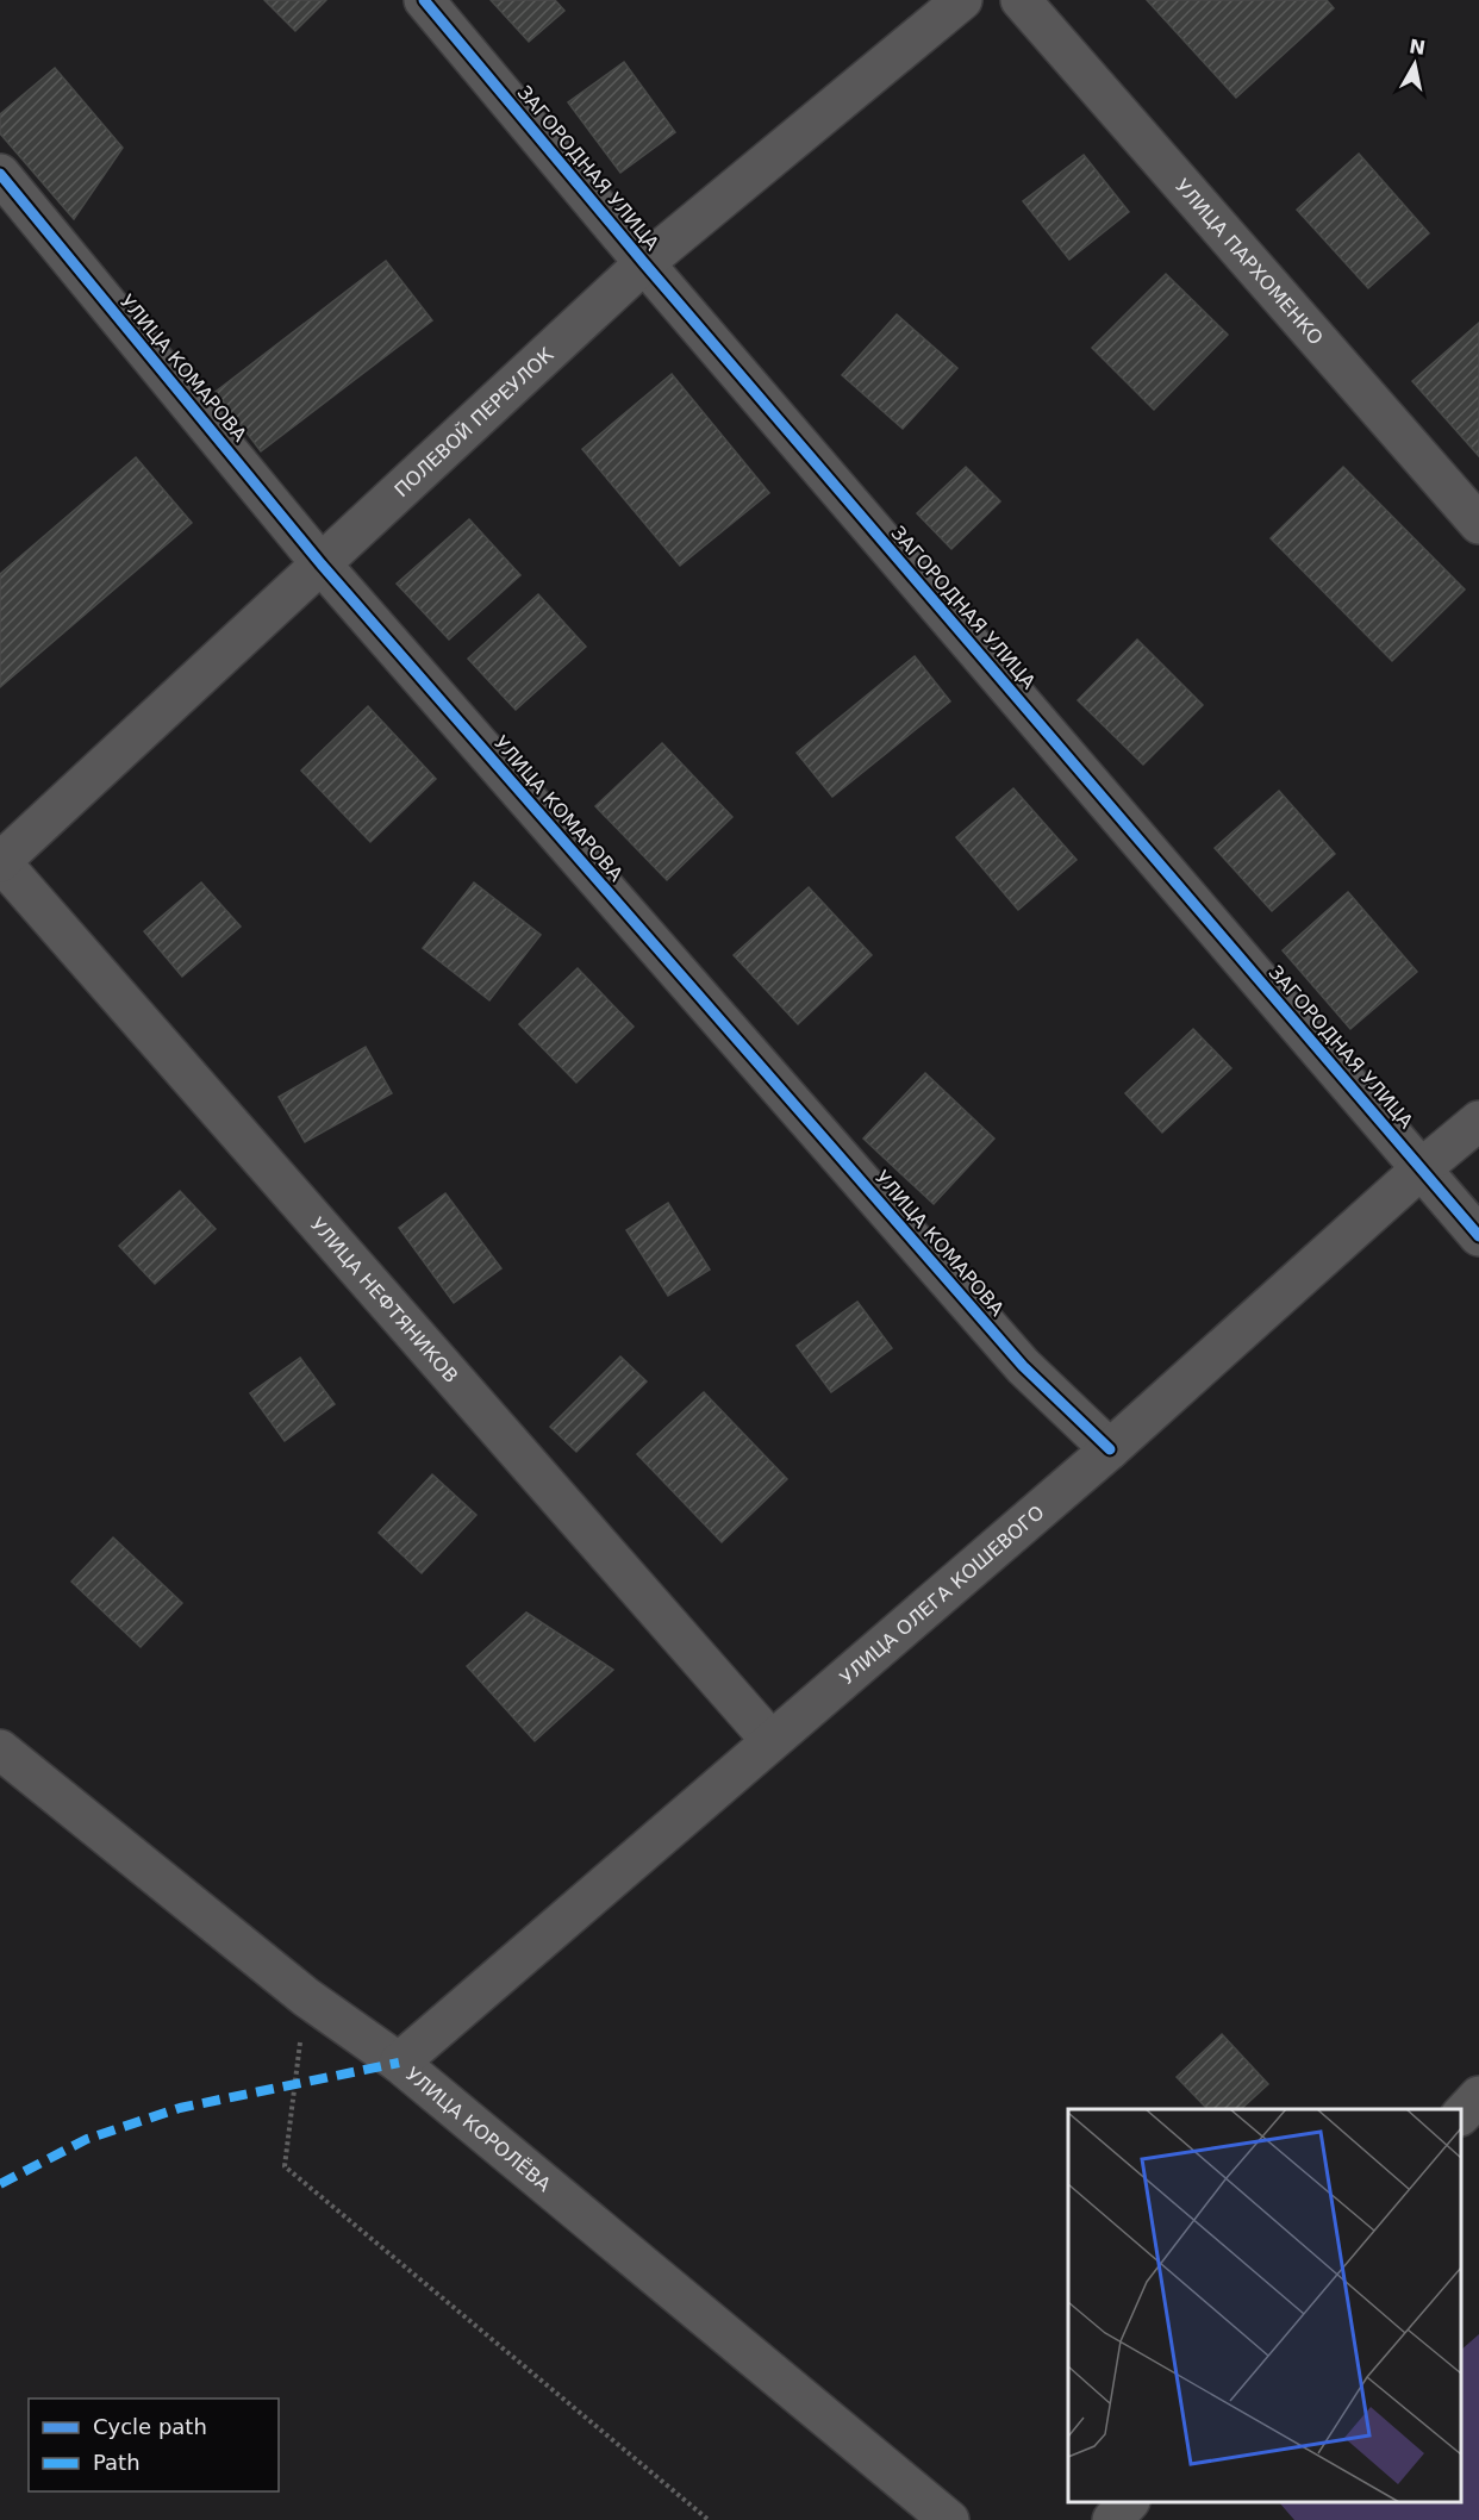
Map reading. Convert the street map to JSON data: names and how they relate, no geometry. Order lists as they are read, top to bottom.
{
  "streets": {
    "street": [
      "ЗАГОРОДНАЯ УЛИЦА",
      "УЛИЦА ПАРХОМЕНКО",
      "УЛИЦА КОМАРОВА",
      "ПОЛЕВОЙ ПЕРЕУЛОК",
      "УЛИЦА НЕФТЯНИКОВ",
      "УЛИЦА ОЛЕГА КОШЕВОГО",
      "УЛИЦА КОРОЛЁВА"
    ]
  },
  "crossings": [
    ["ЗАГОРОДНАЯ УЛИЦА", "ПОЛЕВОЙ ПЕРЕУЛОК"],
    ["ЗАГОРОДНАЯ УЛИЦА", "УЛИЦА ОЛЕГА КОШЕВОГО"],
    ["УЛИЦА КОМАРОВА", "ПОЛЕВОЙ ПЕРЕУЛОК"],
    ["УЛИЦА КОМАРОВА", "УЛИЦА ОЛЕГА КОШЕВОГО"],
    ["ПОЛЕВОЙ ПЕРЕУЛОК", "УЛИЦА НЕФТЯНИКОВ"],
    ["УЛИЦА НЕФТЯНИКОВ", "УЛИЦА ОЛЕГА КОШЕВОГО"],
    ["УЛИЦА ОЛЕГА КОШЕВОГО", "УЛИЦА КОРОЛЁВА"]
  ],
  "legend": ["Cycle path", "Path"],
  "north": "top"
}
